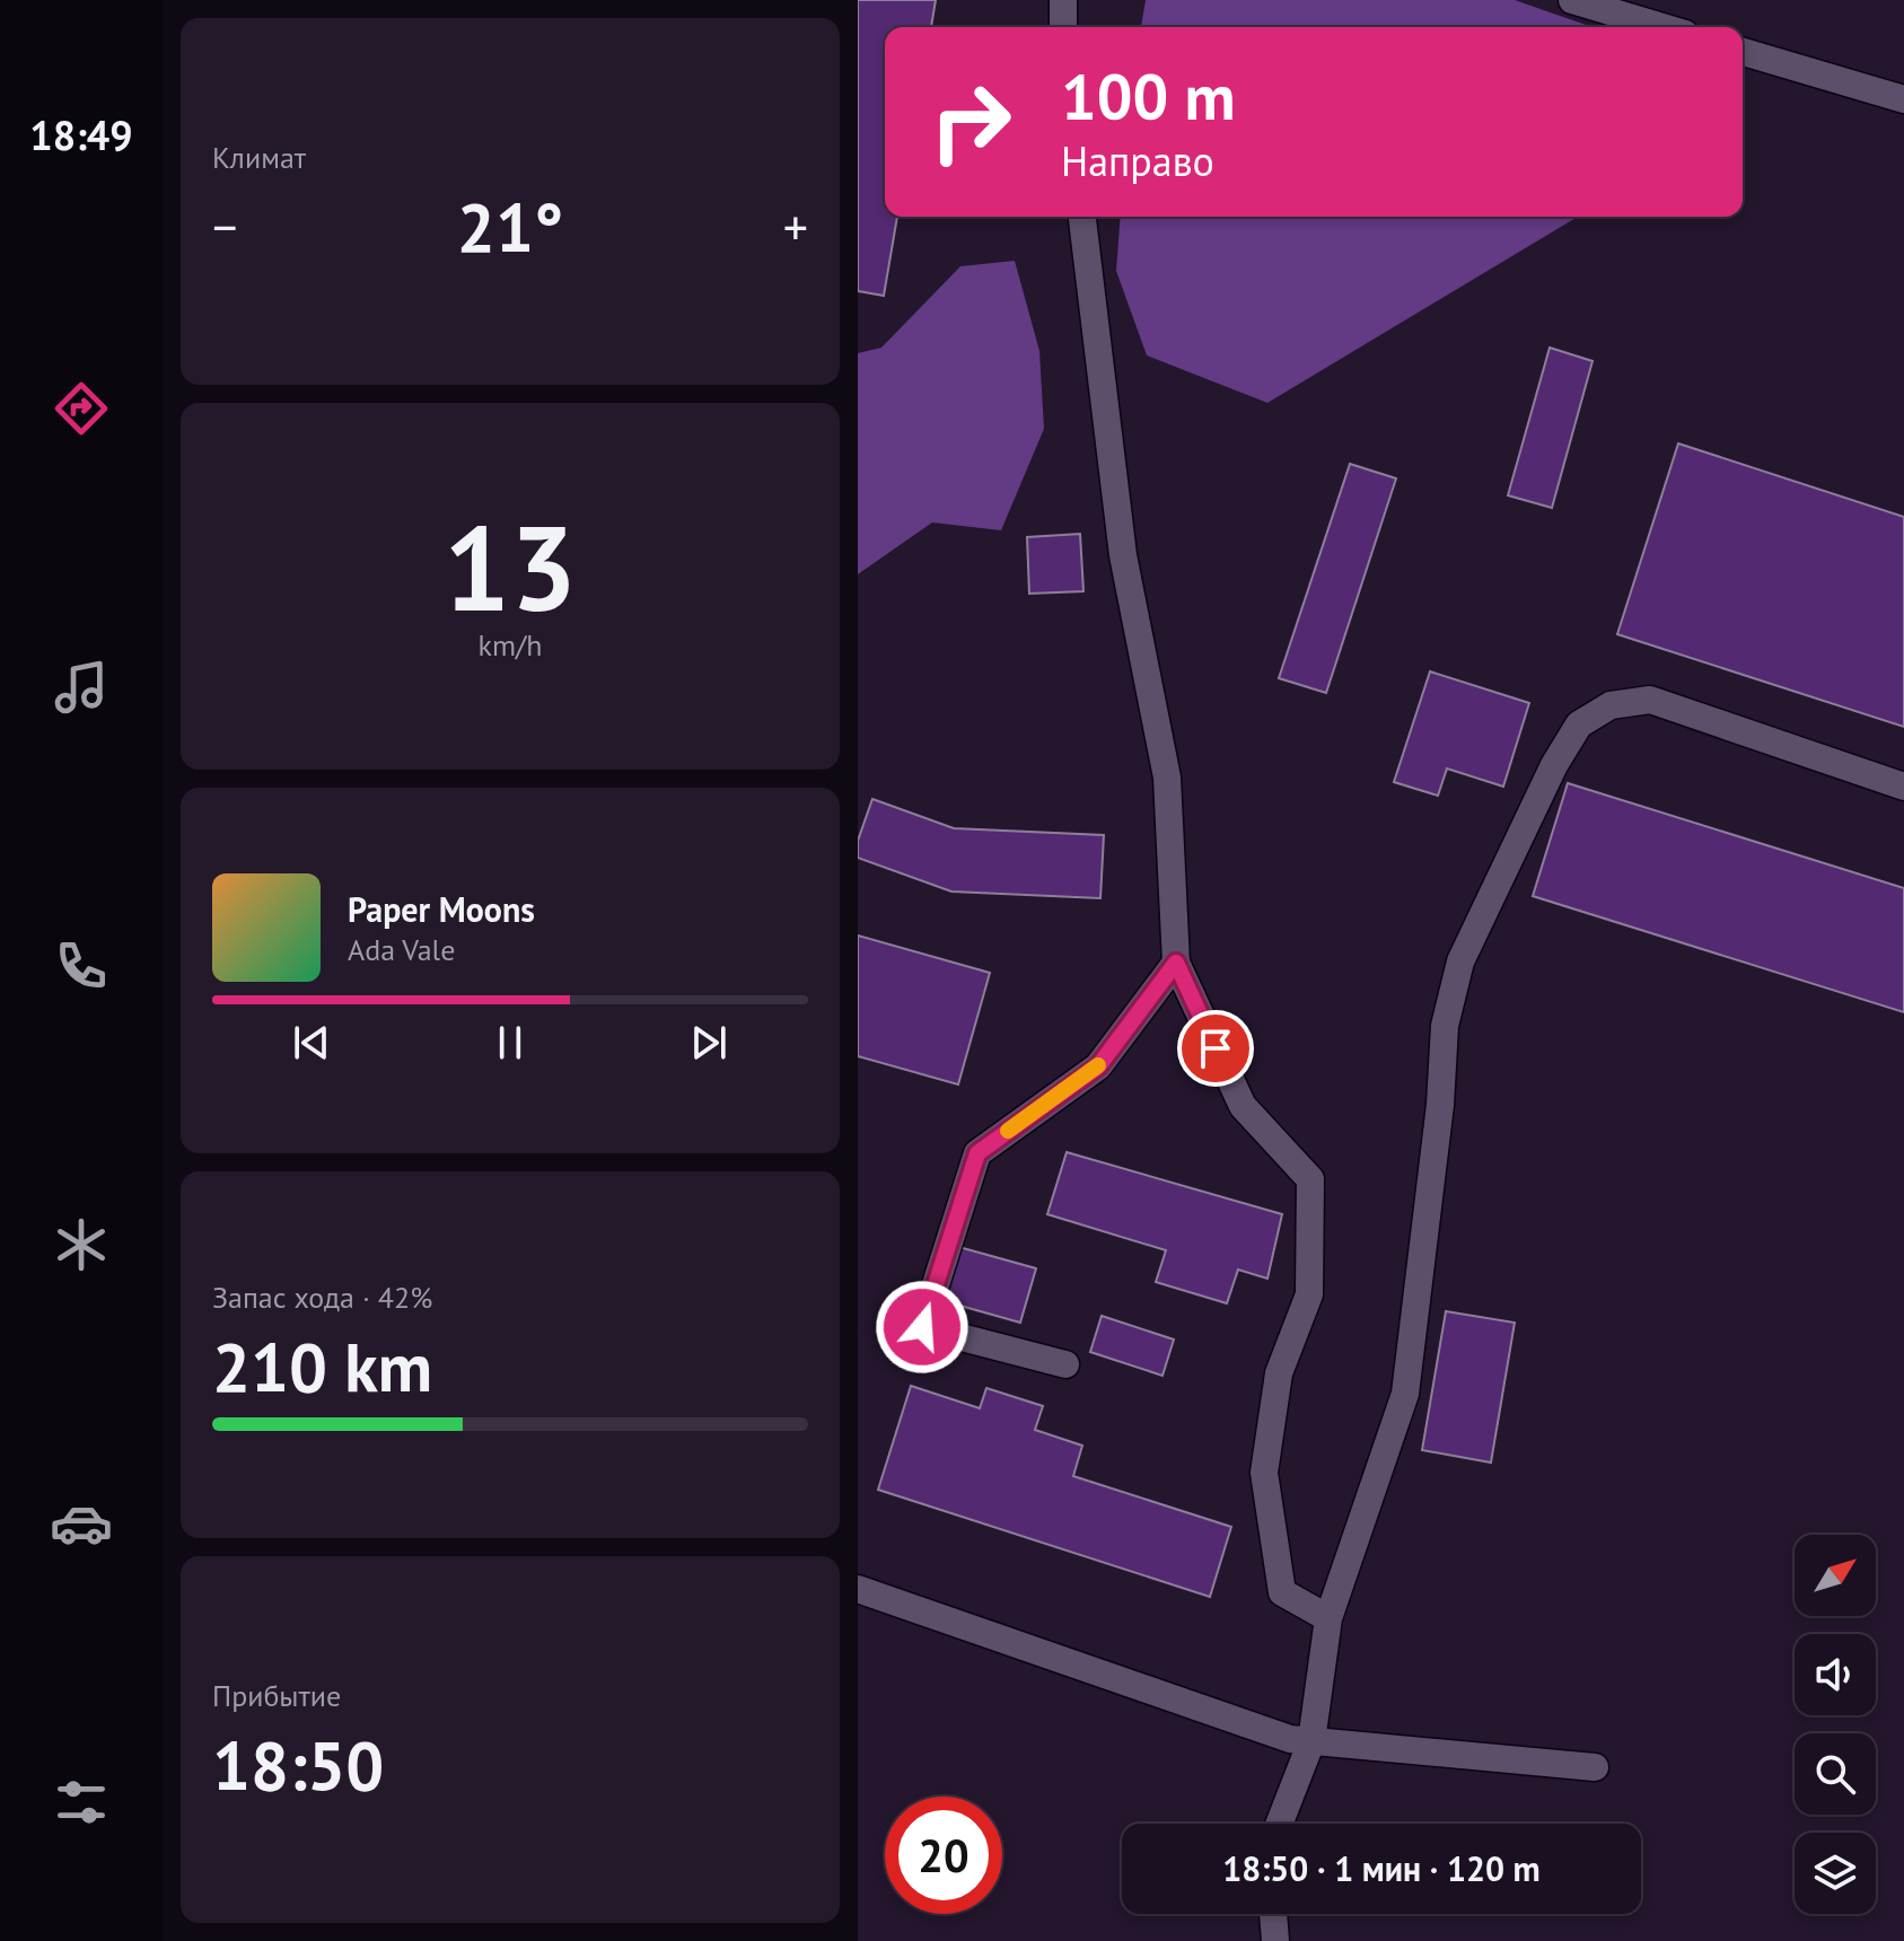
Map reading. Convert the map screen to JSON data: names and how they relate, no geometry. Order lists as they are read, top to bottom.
{
  "north": "top right",
  "page": {
    "tabs": "18:49",
    "tile": [
      "Климат",
      ["13", "km/h"],
      ["Запас хода · 42%", "210 km"],
      ["Прибытие", "18:50"]
    ],
    "turn": ["100 m", "Направо"],
    "heat": ["−", "21°", "+"],
    "song": ["Paper Moons", "Ada Vale"],
    "limit": "20",
    "trip": "18:50 · 1 мин · 120 m"
  }
}
